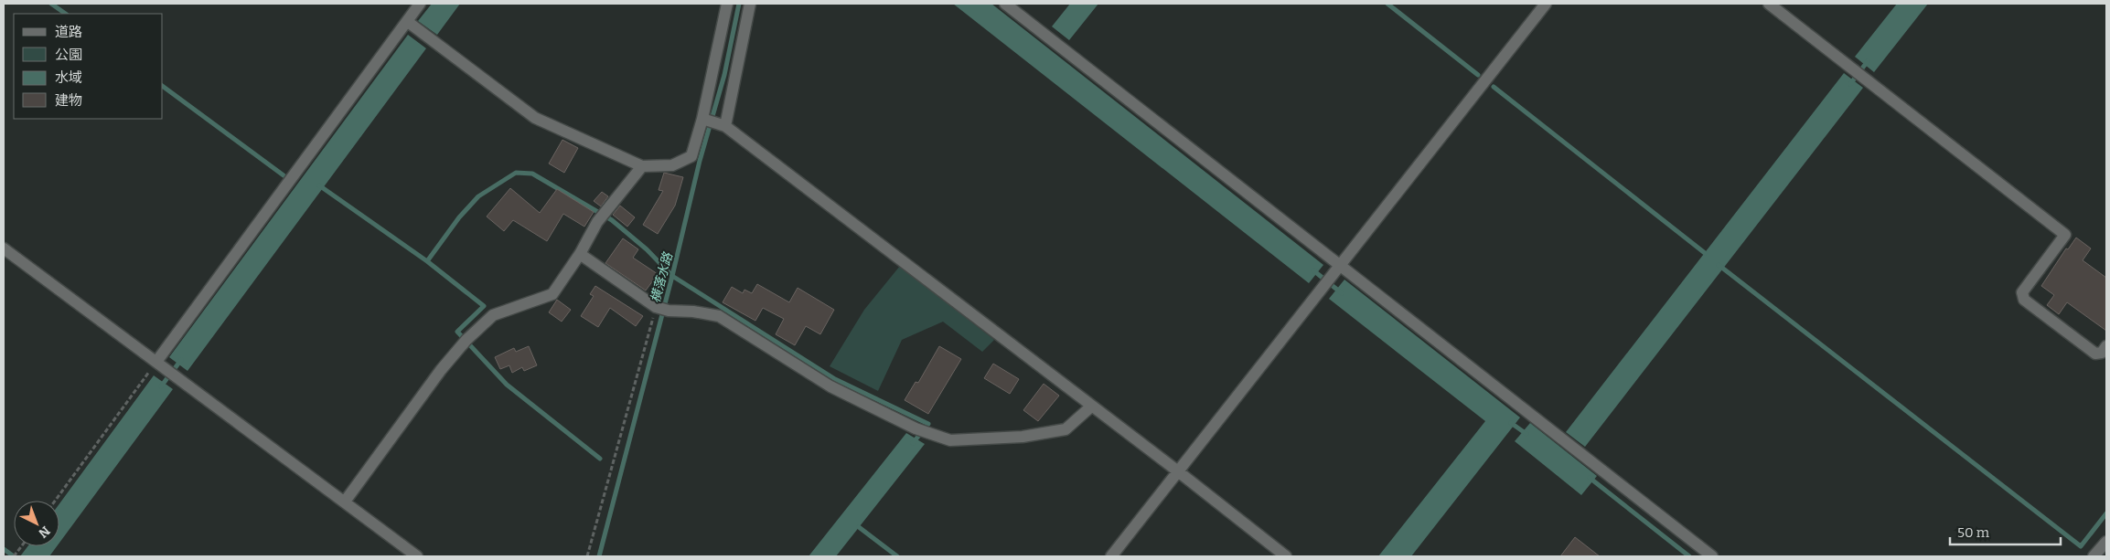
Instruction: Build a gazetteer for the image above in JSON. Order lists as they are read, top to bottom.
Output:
{
  "water": ["横落水路"],
  "legend": [
    "道路",
    "公園",
    "水域",
    "建物"
  ],
  "scale_bar": "50 m",
  "north": "bottom right"
}
